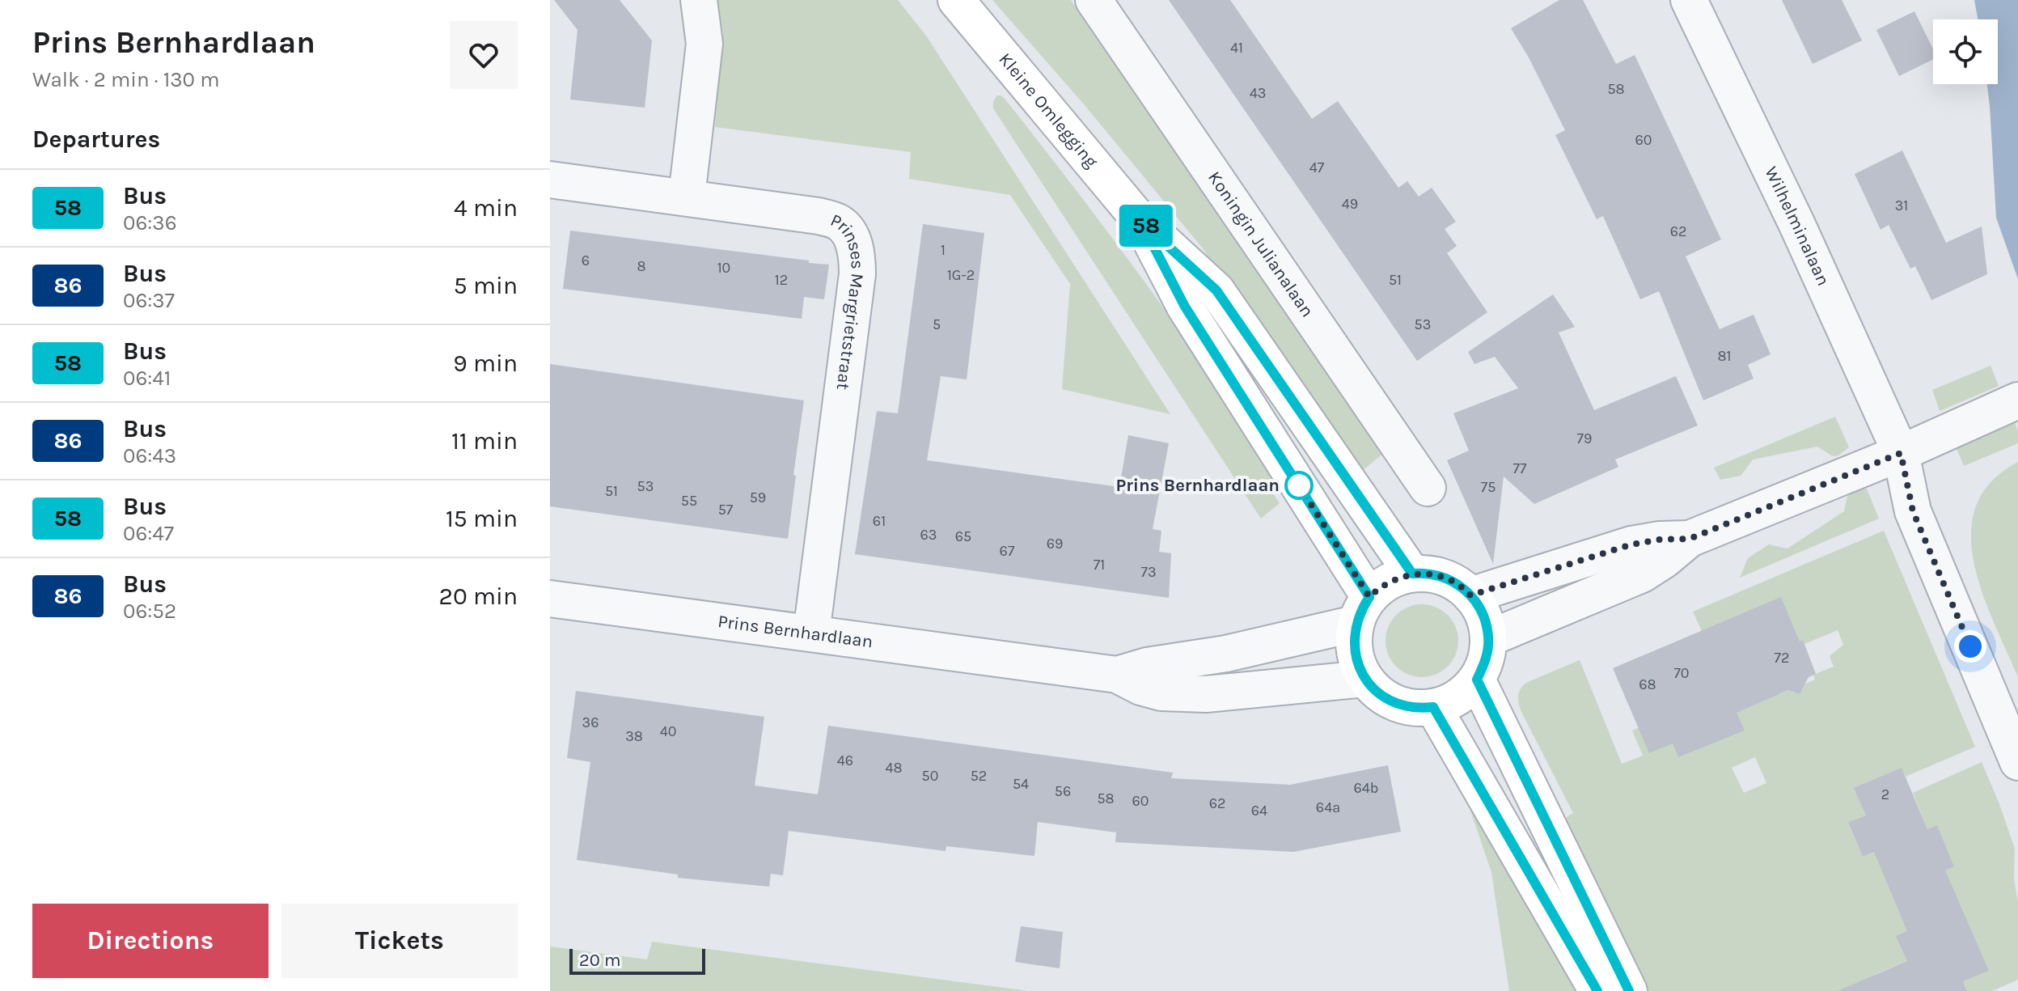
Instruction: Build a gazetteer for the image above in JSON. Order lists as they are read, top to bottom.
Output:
{
  "streets": {
    "street": [
      "Kleine Omlegging",
      "Wilhelminalaan",
      "Koningin Julianalaan",
      "Prinses Margrietstraat",
      "Prins Bernhardlaan"
    ]
  },
  "crossings": [
    ["Kleine Omlegging", "Prins Bernhardlaan"],
    ["Prinses Margrietstraat", "Prins Bernhardlaan"]
  ],
  "places": ["Prins Bernhardlaan"],
  "lines": ["bus line 58"],
  "house_numbers": [
    "41",
    "58",
    "43",
    "60",
    "47",
    "49",
    "31",
    "62",
    "1",
    "6",
    "8",
    "10",
    "1G-2",
    "12",
    "51",
    "5",
    "53",
    "81",
    "79",
    "77",
    "53",
    "75",
    "51",
    "59",
    "55",
    "57",
    "61",
    "63",
    "65",
    "69",
    "67",
    "71",
    "73",
    "72",
    "70",
    "68",
    "36",
    "40",
    "38",
    "46",
    "48",
    "50",
    "52",
    "54",
    "64b",
    "56",
    "2",
    "58",
    "60",
    "62",
    "64a",
    "64"
  ],
  "scale_bar": "20 m",
  "page": {
    "heading": [
      ["Prins Bernhardlaan", "Walk · 2 min · 130 m"],
      "Departures"
    ],
    "on_map": "58",
    "list": [
      {
        "mark": "58",
        "name": "Bus",
        "note": "06:36",
        "value": "4 min"
      },
      {
        "mark": "86",
        "name": "Bus",
        "note": "06:37",
        "value": "5 min"
      },
      {
        "mark": "58",
        "name": "Bus",
        "note": "06:41",
        "value": "9 min"
      },
      {
        "mark": "86",
        "name": "Bus",
        "note": "06:43",
        "value": "11 min"
      },
      {
        "mark": "58",
        "name": "Bus",
        "note": "06:47",
        "value": "15 min"
      },
      {
        "mark": "86",
        "name": "Bus",
        "note": "06:52",
        "value": "20 min"
      }
    ],
    "buttons": ["Directions", "Tickets"],
    "scale": "20 m"
  }
}
